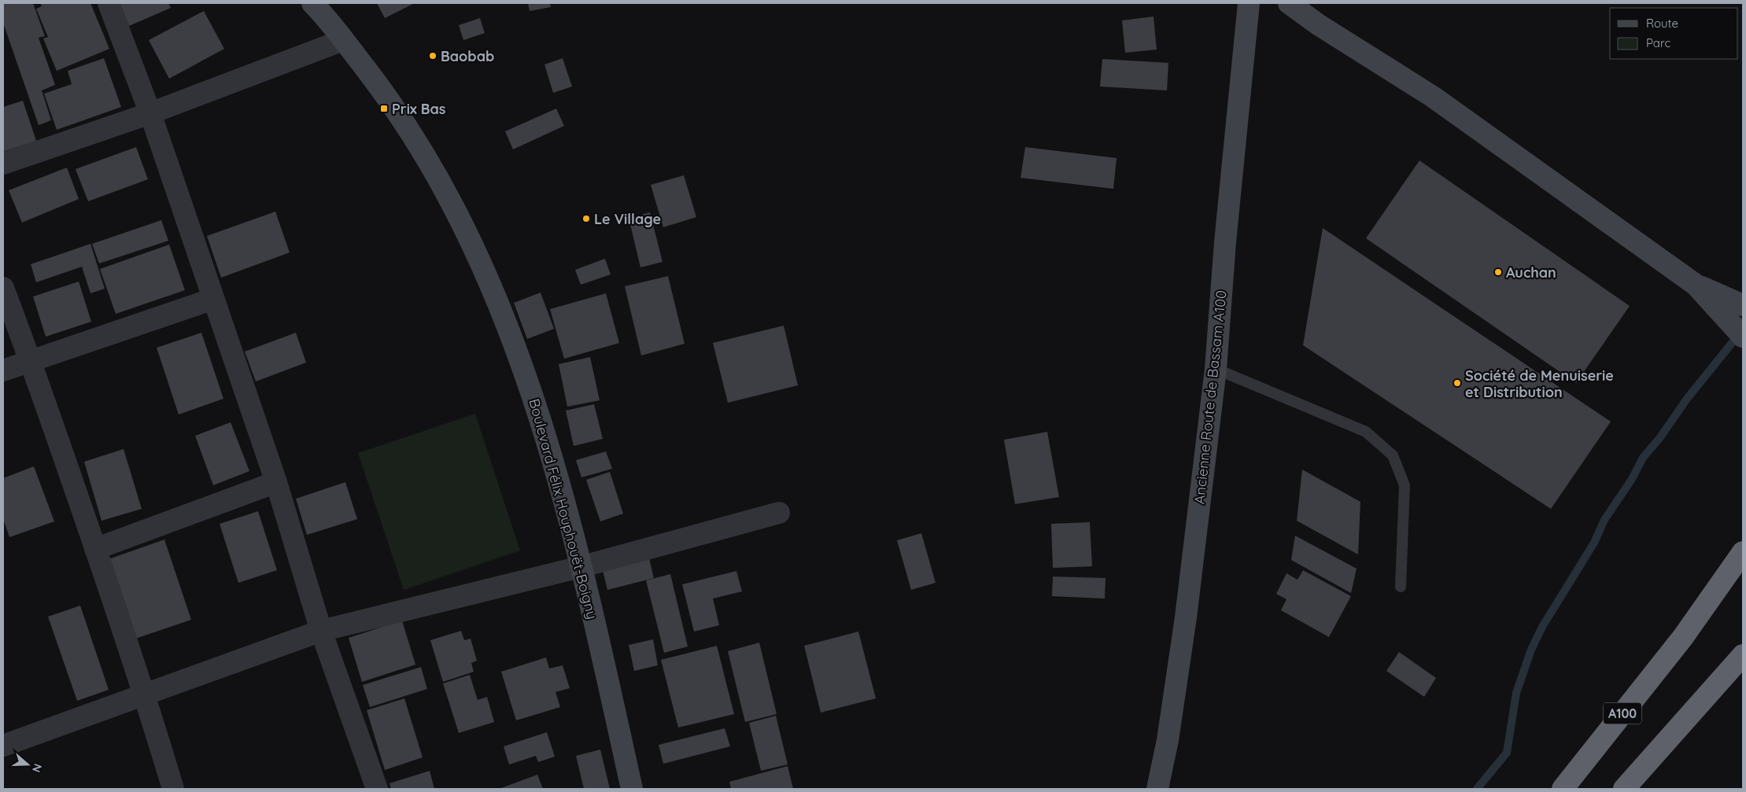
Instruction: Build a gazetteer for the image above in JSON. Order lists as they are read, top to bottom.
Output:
{
  "streets": {
    "highway": ["A100"],
    "street": ["Ancienne Route de Bassam A100", "Boulevard Félix Houphouët-Boigny"]
  },
  "places": {
    "other": [
      "Baobab",
      "Le Village",
      "Auchan",
      "Société de Menuiserie et Distribution"
    ],
    "transit": ["Prix Bas"]
  },
  "legend": ["Route", "Parc"],
  "north": "right"
}
